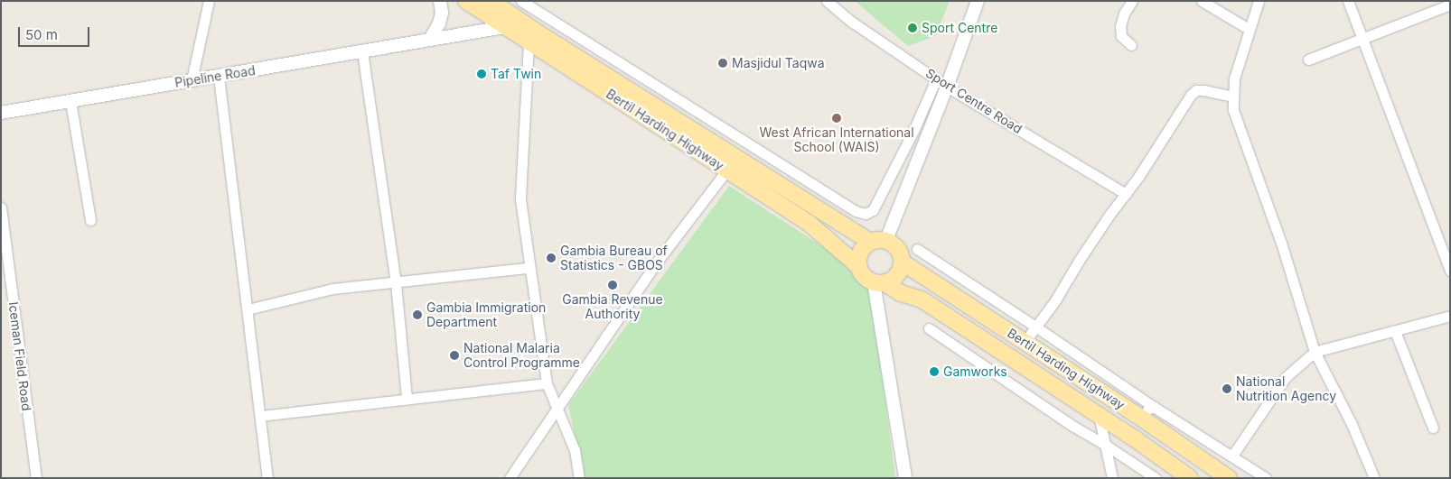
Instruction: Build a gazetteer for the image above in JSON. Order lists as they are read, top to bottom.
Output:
{
  "streets": {
    "main road": ["Bertil Harding Highway"],
    "street": ["Pipeline Road", "Sport Centre Road", "Iceman Field Road"]
  },
  "crossings": [
    ["Pipeline Road", "Bertil Harding Highway"]
  ],
  "places": [
    "Sport Centre",
    "Masjidul Taqwa",
    "Taf Twin",
    "West African International School (WAIS)",
    "Gambia Bureau of Statistics - GBOS",
    "Gambia Revenue Authority",
    "Gambia Immigration Department",
    "National Malaria Control Programme",
    "Gamworks",
    "National Nutrition Agency"
  ],
  "scale_bar": "50 m"
}
